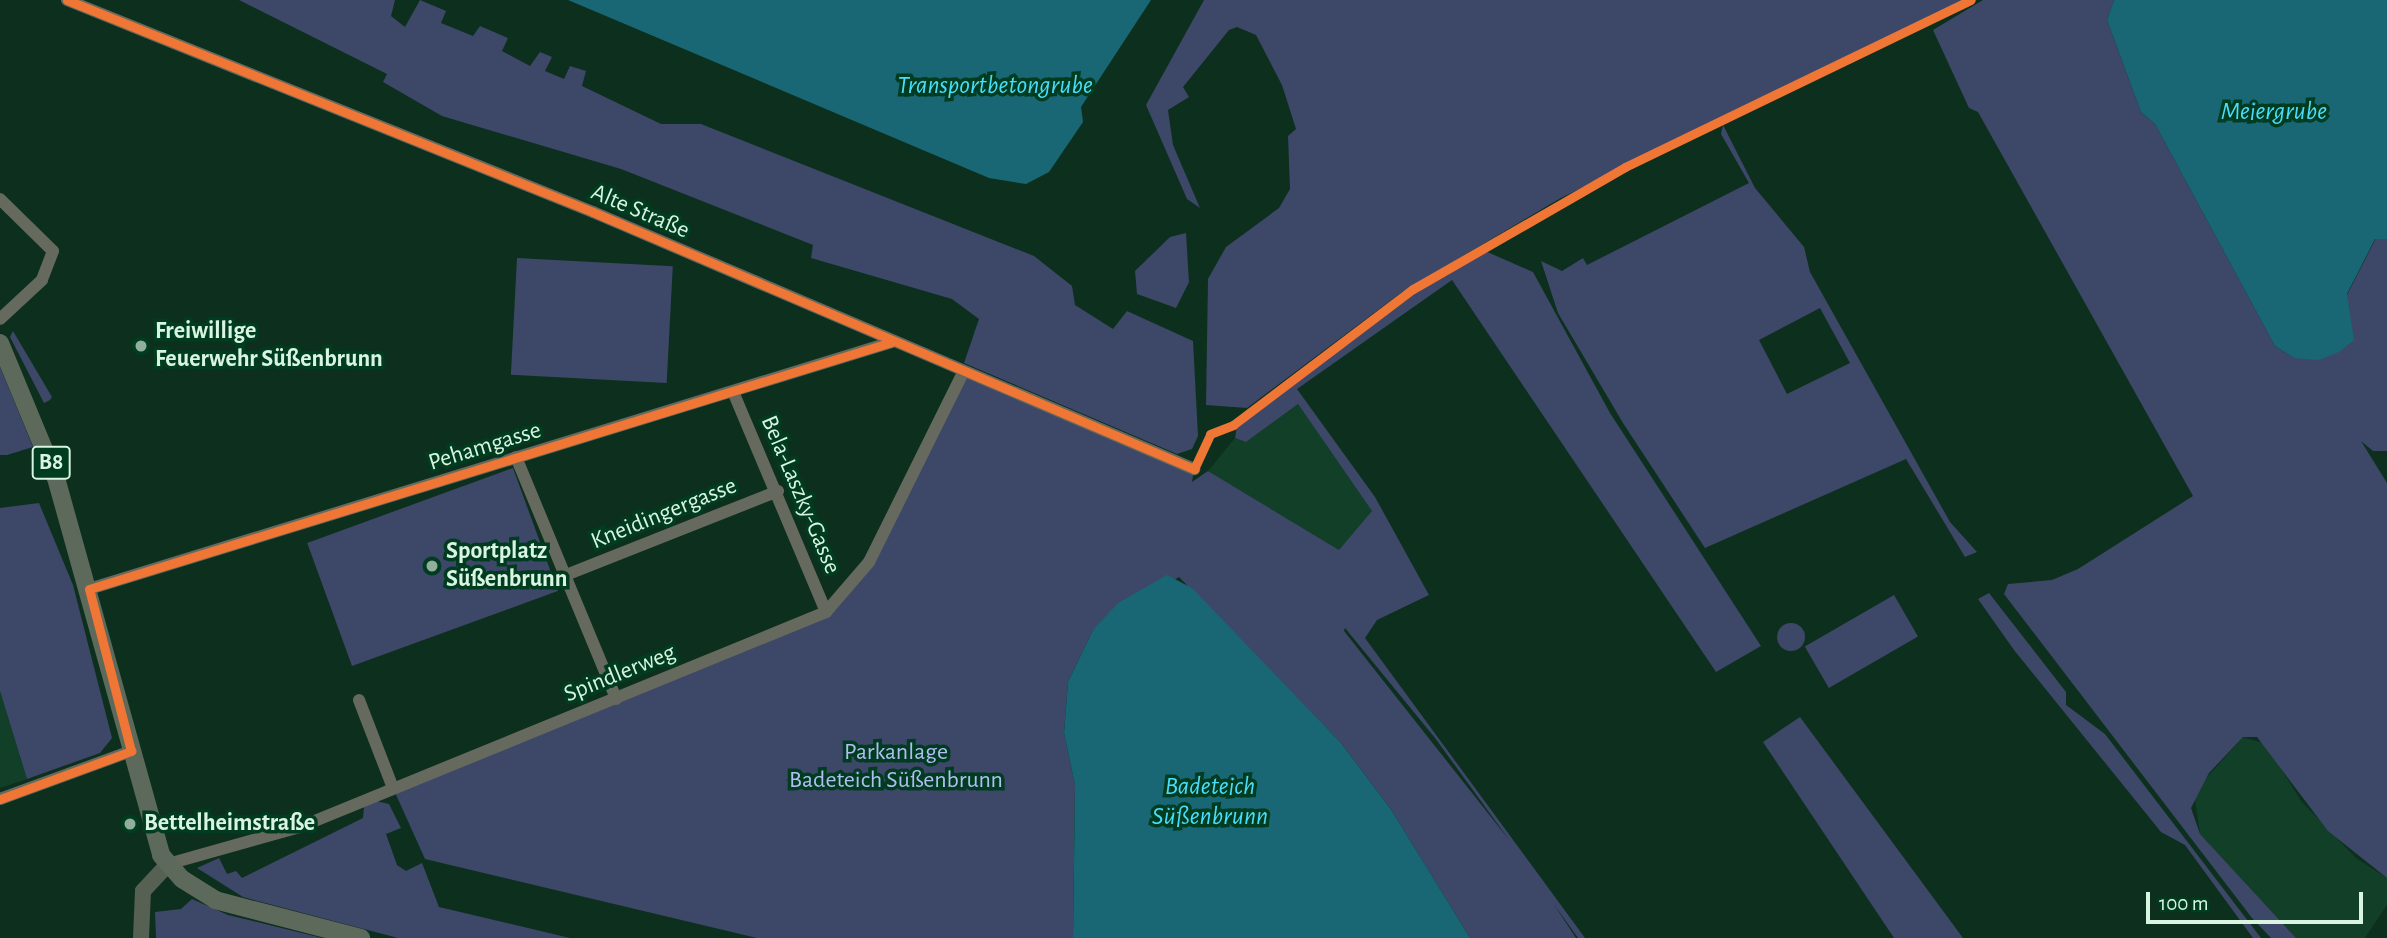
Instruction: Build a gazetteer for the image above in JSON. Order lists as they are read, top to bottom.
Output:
{
  "streets": {
    "main road": ["B8"],
    "street": [
      "Alte Straße",
      "Pehamgasse",
      "Bela-Laszky-Gasse",
      "Kneidingergasse",
      "Spindlerweg"
    ]
  },
  "crossings": [
    ["Alte Straße", "Pehamgasse"],
    ["Alte Straße", "Spindlerweg"],
    ["Pehamgasse", "B8"],
    ["Pehamgasse", "Bela-Laszky-Gasse"],
    ["B8", "Spindlerweg"],
    ["Bela-Laszky-Gasse", "Kneidingergasse"],
    ["Bela-Laszky-Gasse", "Spindlerweg"]
  ],
  "water": ["Transportbetongrube", "Meiergrube", "Badeteich Süßenbrunn"],
  "parks": ["Parkanlage Badeteich Süßenbrunn"],
  "places": ["Freiwillige Feuerwehr Süßenbrunn", "Sportplatz Süßenbrunn", "Bettelheimstraße"],
  "scale_bar": "100 m"
}
